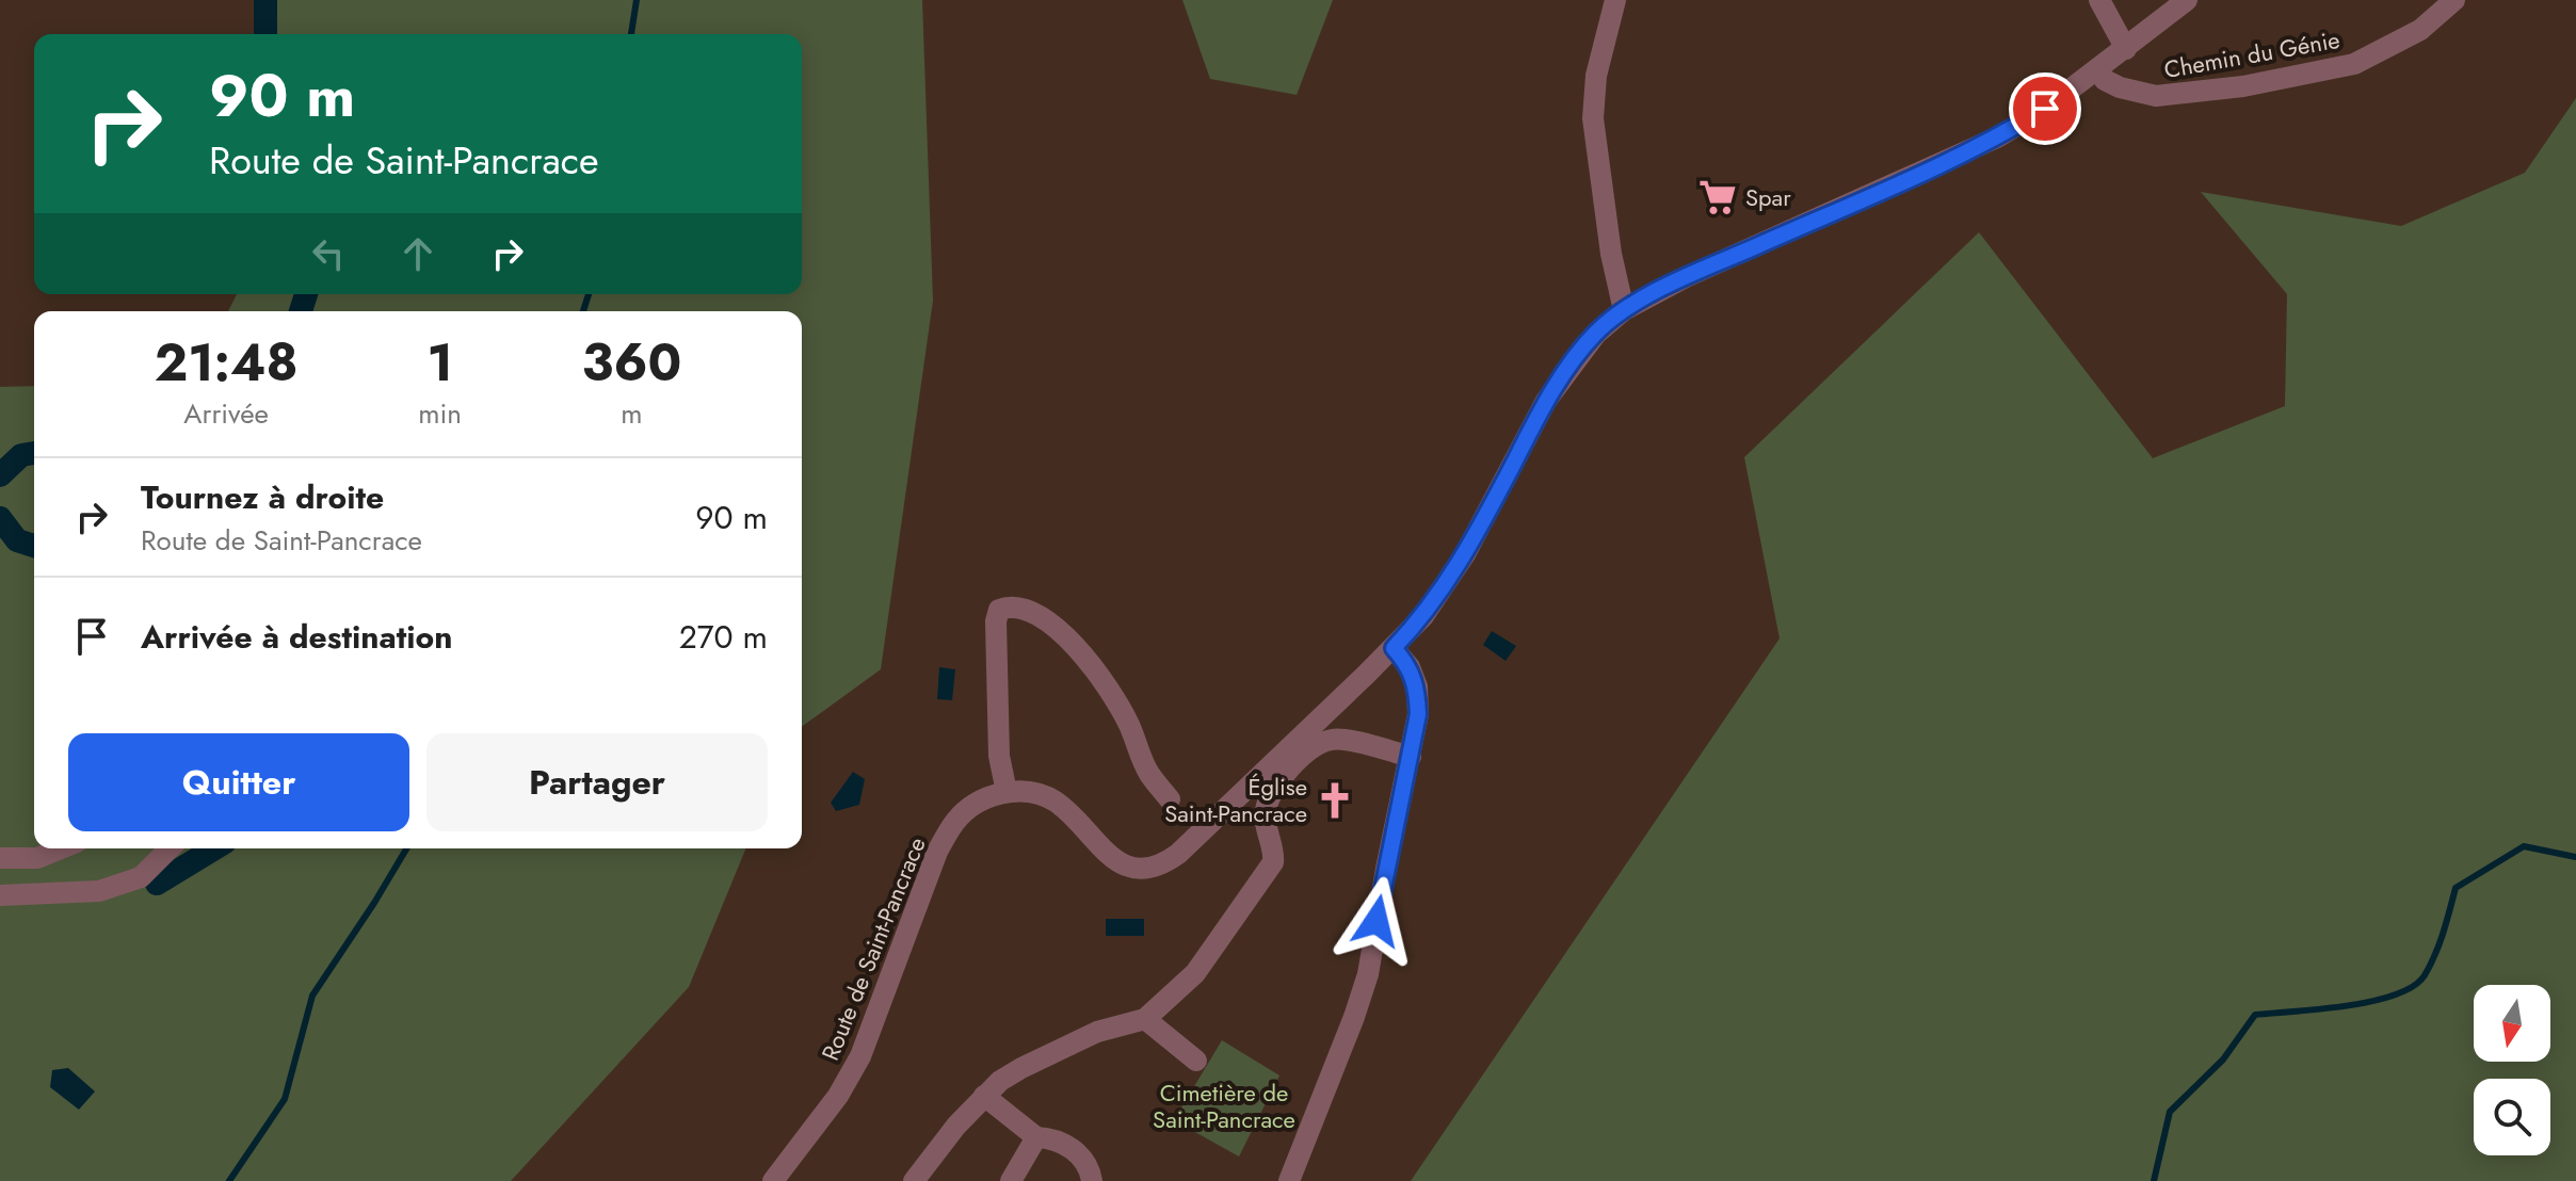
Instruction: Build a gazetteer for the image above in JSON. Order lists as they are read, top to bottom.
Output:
{
  "streets": {
    "street": ["Chemin du Génie", "Route de Saint-Pancrace"]
  },
  "parks": ["Cimetière de Saint-Pancrace"],
  "places": {
    "supermarket": ["Spar"],
    "church": ["Église Saint-Pancrace"]
  },
  "north": "bottom",
  "page": {
    "turn": ["90 m", "Route de Saint-Pancrace"],
    "eta": [
      "21:48",
      "Arrivée",
      "1",
      "min",
      "360",
      "m"
    ],
    "list": [
      {
        "name": "Tournez à droite",
        "note": "Route de Saint-Pancrace",
        "value": "90 m"
      },
      {
        "name": "Arrivée à destination",
        "value": "270 m"
      }
    ],
    "buttons": ["Quitter", "Partager"]
  }
}
